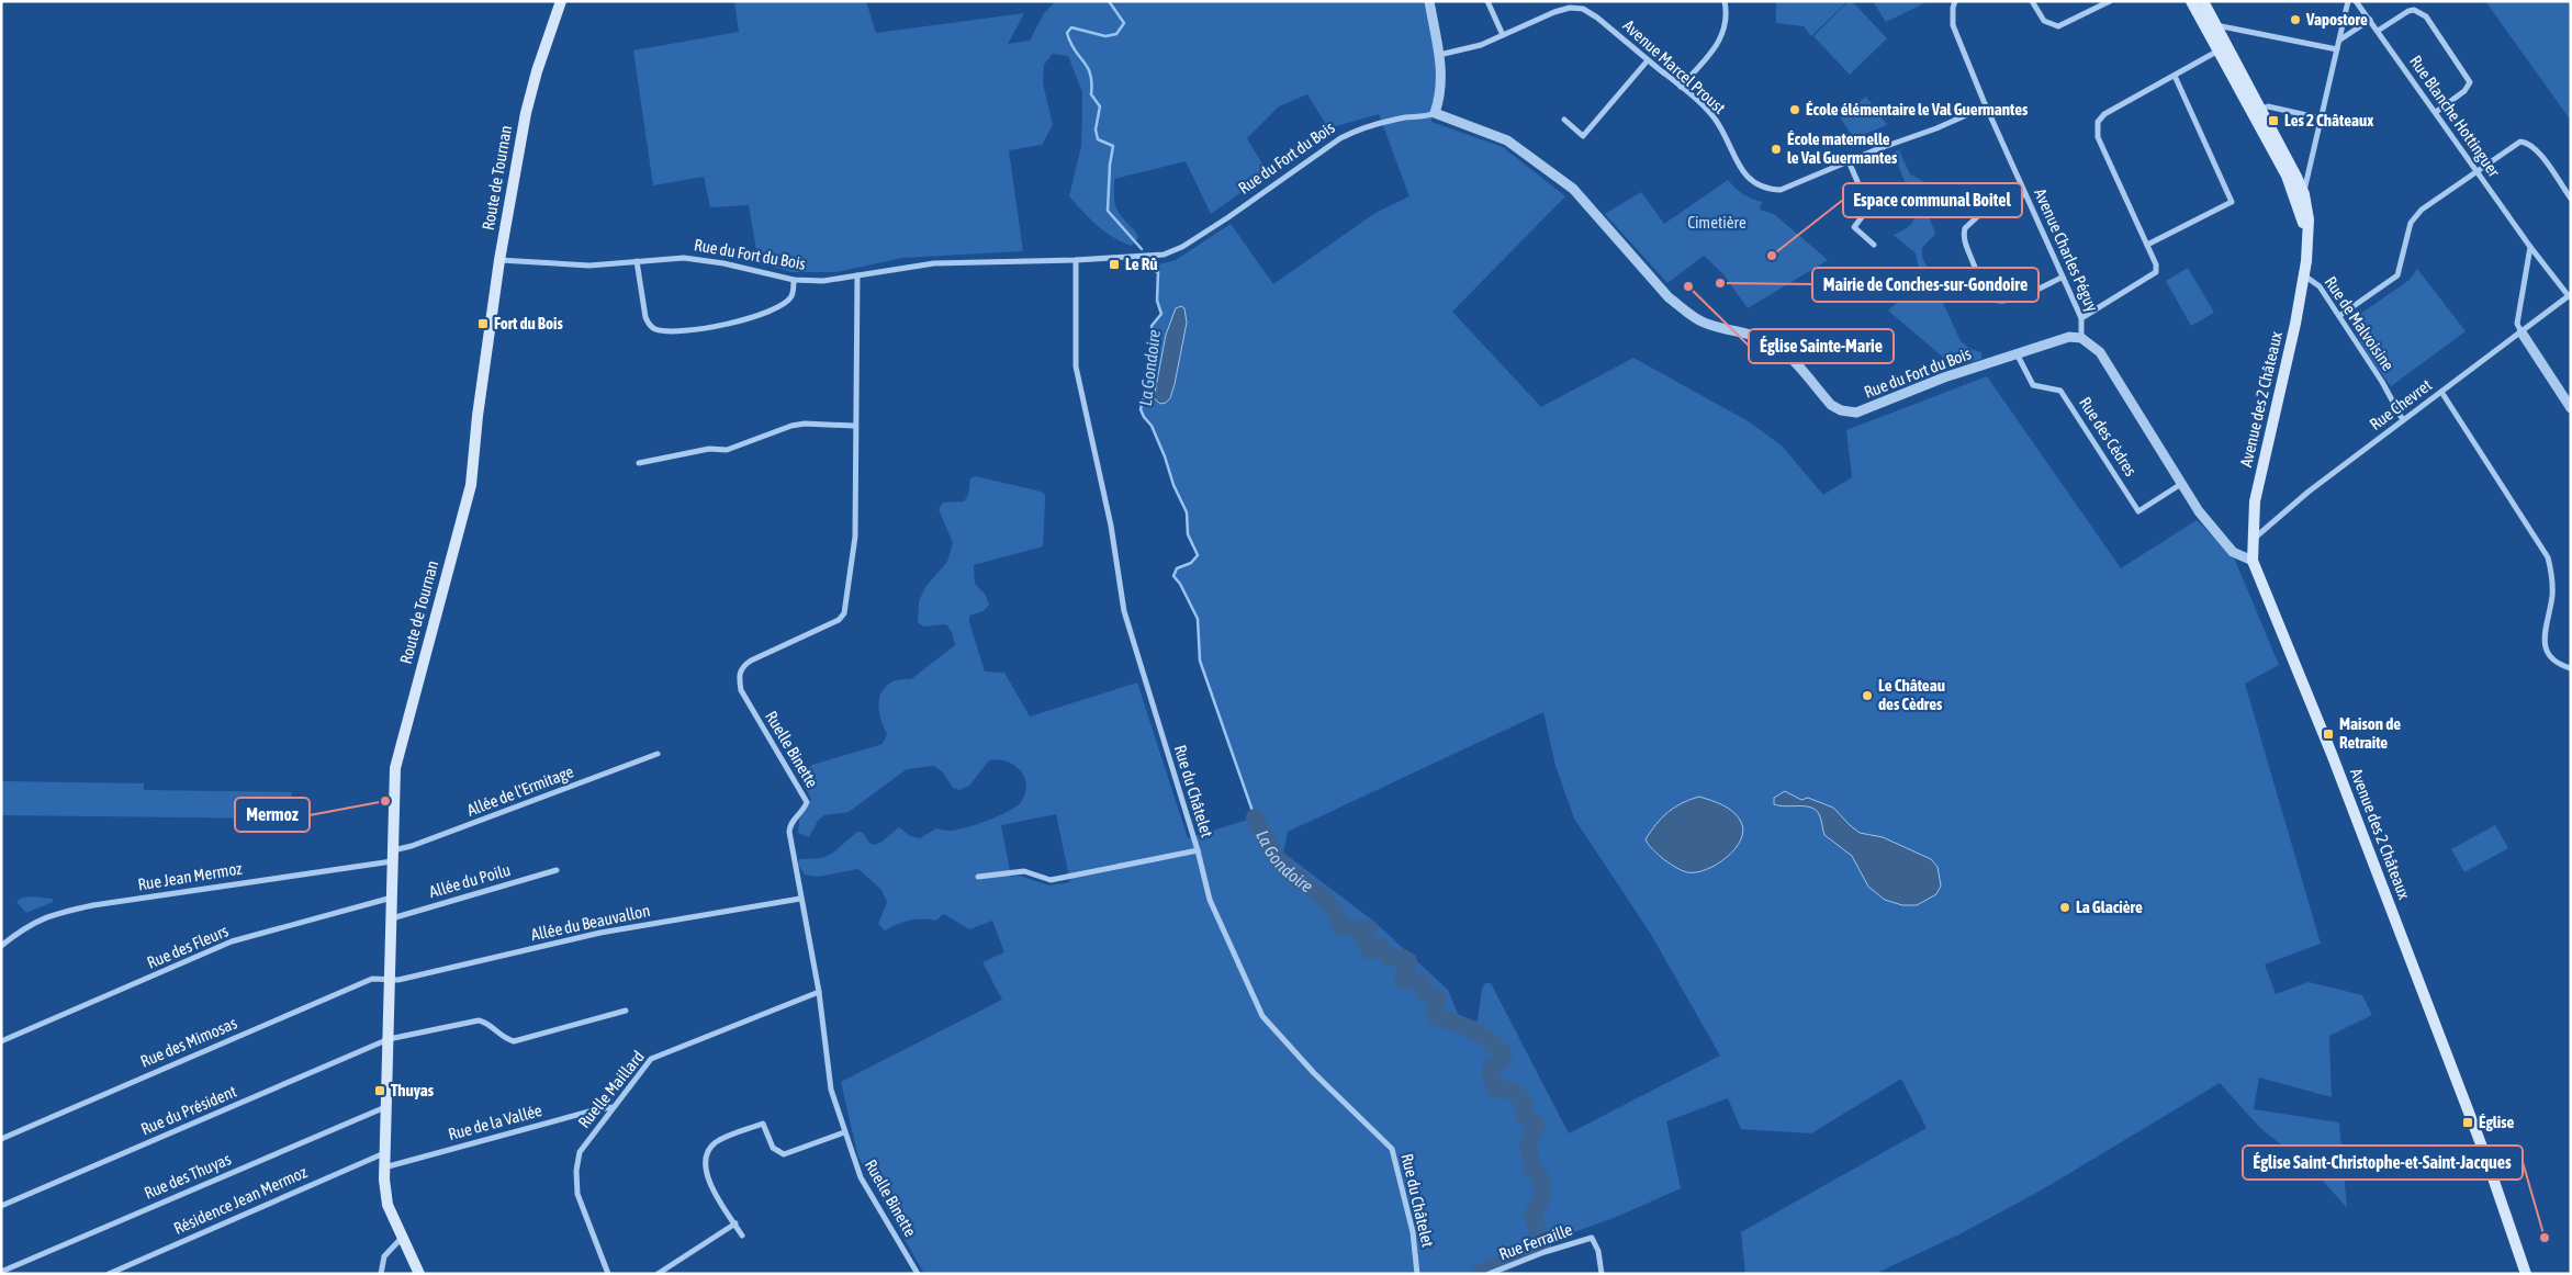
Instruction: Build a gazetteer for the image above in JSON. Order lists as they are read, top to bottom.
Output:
{
  "streets": {
    "main road": ["Route de Tournan", "Avenue des 2 Châteaux"],
    "street": [
      "Avenue Marcel Proust",
      "Rue Blanche Hottinguer",
      "Rue du Fort du Bois",
      "Avenue Charles Péguy",
      "Rue de Malvoisine",
      "Rue Chevret",
      "Rue des Cèdres",
      "Ruelle Binette",
      "Allée de l'Ermitage",
      "Rue du Châtelet",
      "Rue Jean Mermoz",
      "Allée du Poilu",
      "Allée du Beauvallon",
      "Rue des Fleurs",
      "Rue des Mimosas",
      "Ruelle Maillard",
      "Rue du Président",
      "Rue de la Vallée",
      "Rue des Thuyas",
      "Résidence Jean Mermoz",
      "Rue Ferraille"
    ]
  },
  "crossings": [
    ["Avenue Marcel Proust", "Avenue Charles Péguy"],
    ["Rue Blanche Hottinguer", "Rue Chevret"],
    ["Rue du Fort du Bois", "Route de Tournan"],
    ["Rue du Fort du Bois", "Avenue Charles Péguy"],
    ["Rue du Fort du Bois", "Rue des Cèdres"],
    ["Rue du Fort du Bois", "Ruelle Binette"],
    ["Rue du Fort du Bois", "Rue du Châtelet"],
    ["Route de Tournan", "Allée de l'Ermitage"],
    ["Route de Tournan", "Rue Jean Mermoz"],
    ["Route de Tournan", "Allée du Poilu"],
    ["Route de Tournan", "Allée du Beauvallon"],
    ["Route de Tournan", "Rue des Fleurs"],
    ["Route de Tournan", "Rue des Mimosas"],
    ["Route de Tournan", "Rue du Président"],
    ["Route de Tournan", "Rue de la Vallée"],
    ["Route de Tournan", "Rue des Thuyas"],
    ["Route de Tournan", "Résidence Jean Mermoz"],
    ["Avenue Charles Péguy", "Avenue des 2 Châteaux"],
    ["Avenue Charles Péguy", "Rue des Cèdres"],
    ["Rue de Malvoisine", "Avenue des 2 Châteaux"],
    ["Rue de Malvoisine", "Rue Chevret"],
    ["Avenue des 2 Châteaux", "Rue Chevret"],
    ["Ruelle Binette", "Allée du Beauvallon"],
    ["Ruelle Binette", "Ruelle Maillard"],
    ["Allée de l'Ermitage", "Rue Jean Mermoz"],
    ["Allée du Beauvallon", "Rue des Mimosas"],
    ["Ruelle Maillard", "Rue de la Vallée"]
  ],
  "water": ["La Gondoire"],
  "parks": ["Cimetière"],
  "places": {
    "other": [
      "Vapostore",
      "École élémentaire le Val Guermantes",
      "École maternelle le Val Guermantes",
      "Espace communal Boitel",
      "Mairie de Conches-sur-Gondoire",
      "Église Sainte-Marie",
      "Le Château des Cèdres",
      "Mermoz",
      "La Glacière",
      "Église Saint-Christophe-et-Saint-Jacques"
    ],
    "transit": [
      "Les 2 Châteaux",
      "Le Rû",
      "Fort du Bois",
      "Maison de Retraite",
      "Thuyas",
      "Église"
    ]
  }
}
